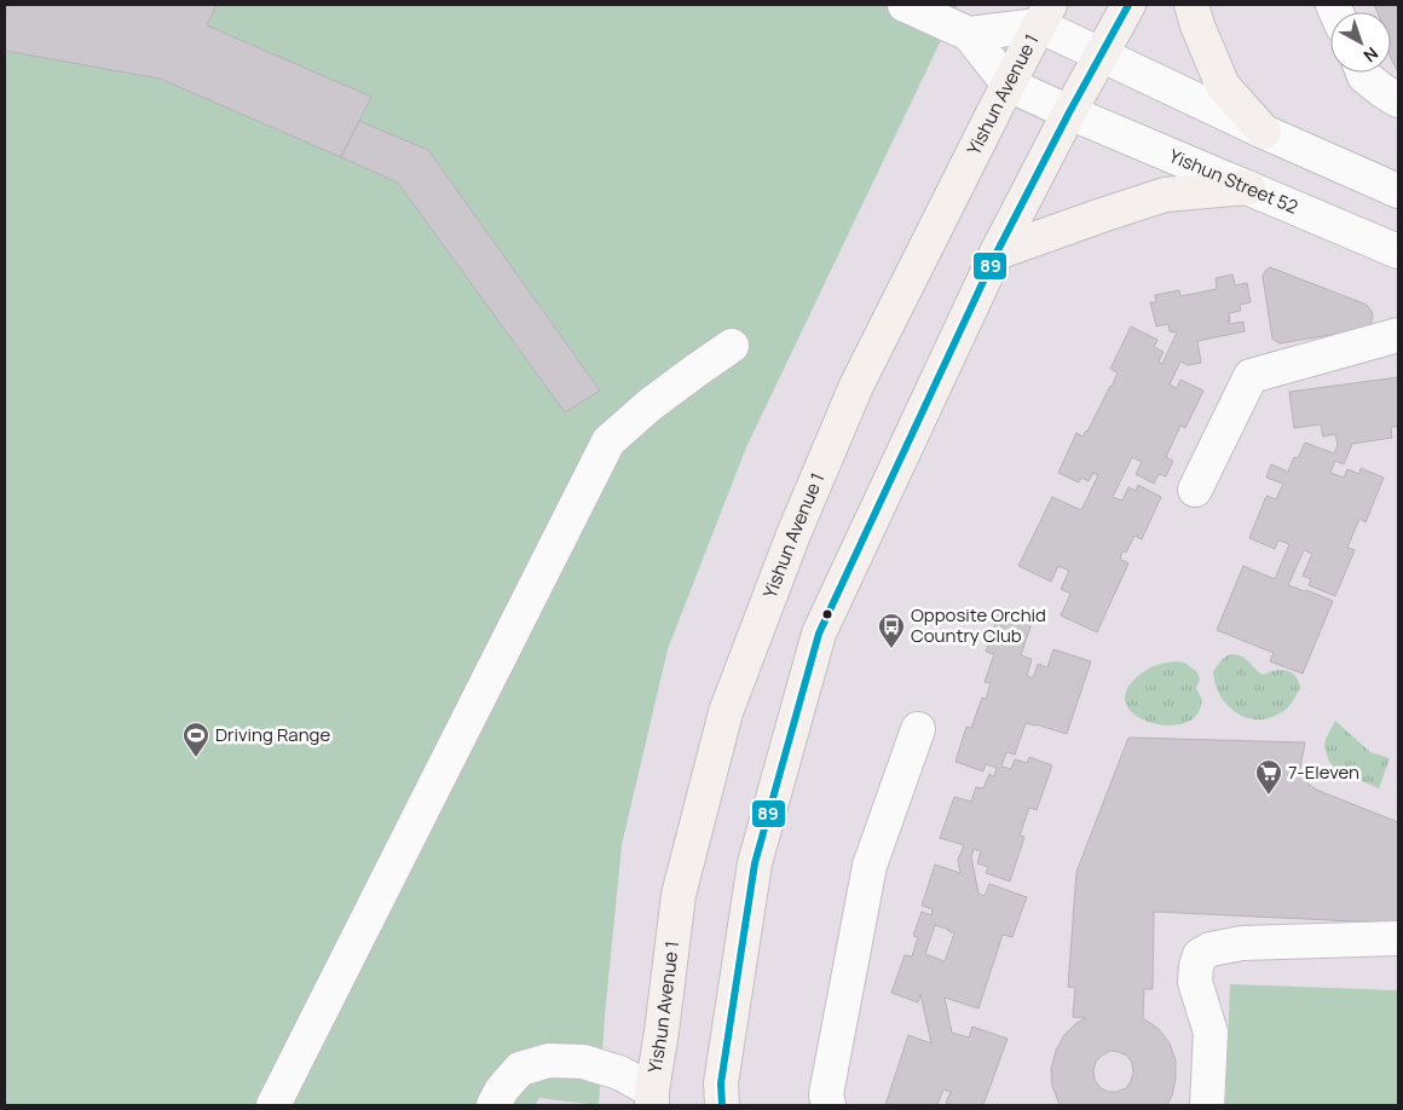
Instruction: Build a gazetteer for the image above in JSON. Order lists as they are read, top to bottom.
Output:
{
  "streets": {
    "main road": ["Yishun Avenue 1"],
    "street": ["Yishun Street 52"]
  },
  "crossings": [
    ["Yishun Avenue 1", "Yishun Street 52"]
  ],
  "places": {
    "bus stop": ["Opposite Orchid Country Club"],
    "sports": ["Driving Range"],
    "supermarket": ["7-Eleven"]
  },
  "lines": ["transit line 89"],
  "north": "bottom right"
}
